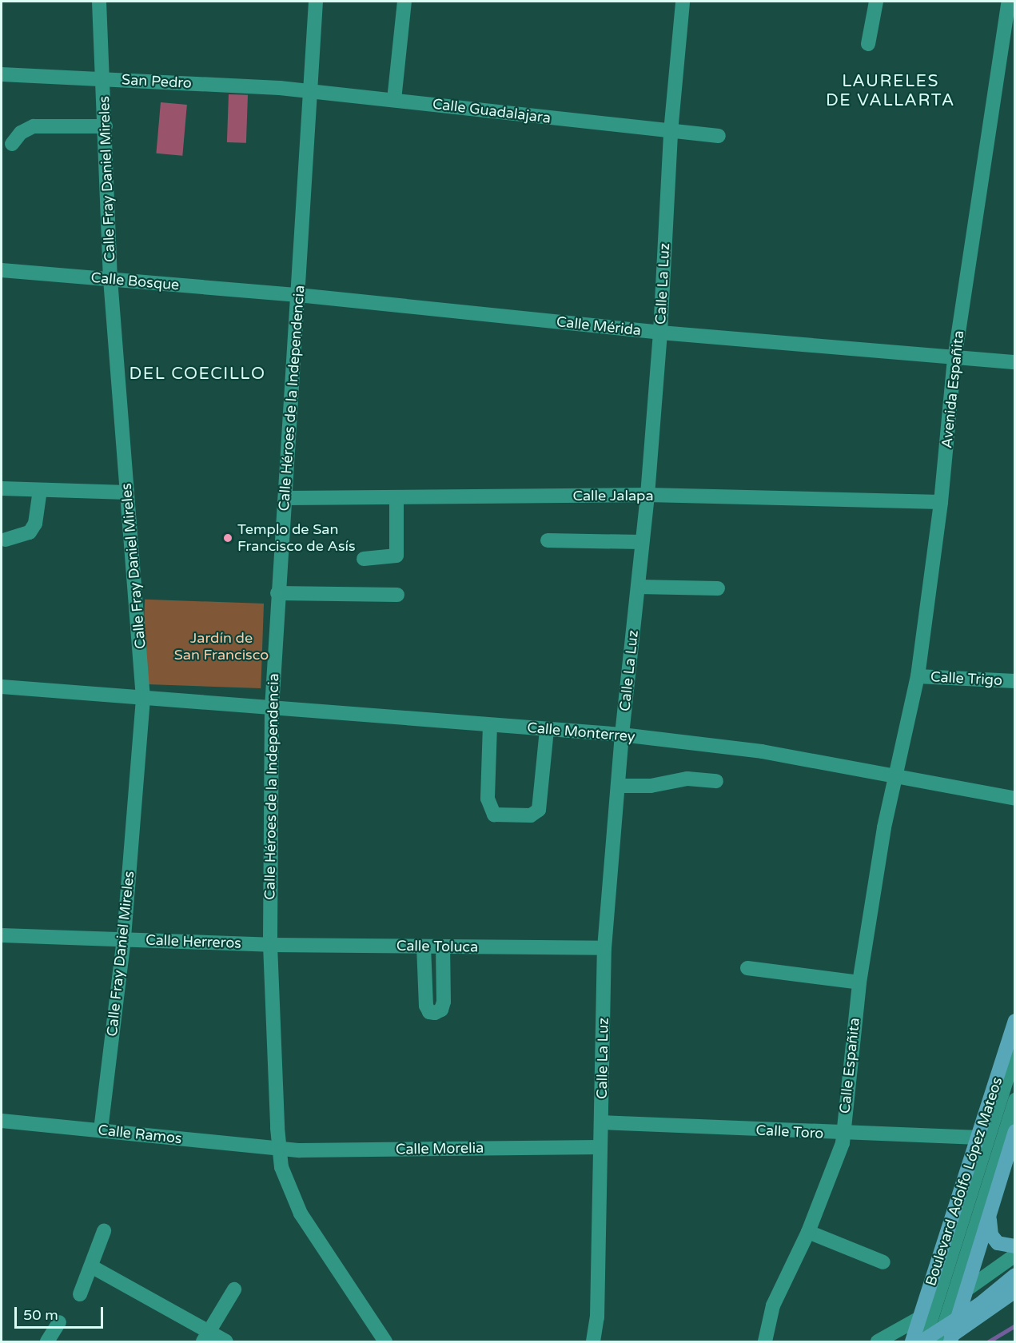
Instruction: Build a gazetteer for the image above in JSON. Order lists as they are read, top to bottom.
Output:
{
  "streets": {
    "main road": ["Boulevard Adolfo López Mateos"],
    "street": [
      "San Pedro",
      "Calle Guadalajara",
      "Calle Fray Daniel Mireles",
      "Calle Bosque",
      "Calle La Luz",
      "Calle Mérida",
      "Avenida Españita",
      "Calle Héroes de la Independencia",
      "Calle Jalapa",
      "Calle Trigo",
      "Calle Monterrey",
      "Calle Herreros",
      "Calle Toluca",
      "Calle Españita",
      "Calle Toro",
      "Calle Ramos",
      "Calle Morelia"
    ]
  },
  "crossings": [
    ["San Pedro", "Calle Guadalajara"],
    ["San Pedro", "Calle Fray Daniel Mireles"],
    ["San Pedro", "Calle Héroes de la Independencia"],
    ["Calle Guadalajara", "Calle La Luz"],
    ["Calle Guadalajara", "Calle Héroes de la Independencia"],
    ["Calle Fray Daniel Mireles", "Calle Bosque"],
    ["Calle Fray Daniel Mireles", "Calle Monterrey"],
    ["Calle Fray Daniel Mireles", "Calle Herreros"],
    ["Calle Fray Daniel Mireles", "Calle Ramos"],
    ["Calle Bosque", "Calle Mérida"],
    ["Calle Bosque", "Calle Héroes de la Independencia"],
    ["Calle La Luz", "Calle Mérida"],
    ["Calle La Luz", "Calle Jalapa"],
    ["Calle La Luz", "Calle Monterrey"],
    ["Calle La Luz", "Calle Toluca"],
    ["Calle La Luz", "Calle Toro"],
    ["Calle La Luz", "Calle Morelia"],
    ["Calle Mérida", "Avenida Españita"],
    ["Calle Mérida", "Calle Héroes de la Independencia"],
    ["Avenida Españita", "Calle Jalapa"],
    ["Avenida Españita", "Calle Trigo"],
    ["Avenida Españita", "Calle Monterrey"],
    ["Avenida Españita", "Calle Españita"],
    ["Calle Héroes de la Independencia", "Calle Jalapa"],
    ["Calle Héroes de la Independencia", "Calle Monterrey"],
    ["Calle Héroes de la Independencia", "Calle Herreros"],
    ["Calle Héroes de la Independencia", "Calle Toluca"],
    ["Calle Héroes de la Independencia", "Calle Ramos"],
    ["Calle Héroes de la Independencia", "Calle Morelia"],
    ["Calle Monterrey", "Calle Españita"],
    ["Calle Herreros", "Calle Toluca"],
    ["Calle Españita", "Calle Toro"],
    ["Calle Toro", "Boulevard Adolfo López Mateos"],
    ["Calle Ramos", "Calle Morelia"]
  ],
  "districts": ["LAURELES DE VALLARTA", "DEL COECILLO"],
  "parks": ["Jardín de San Francisco"],
  "places": ["Templo de San Francisco de Asís"],
  "scale_bar": "50 m"
}
